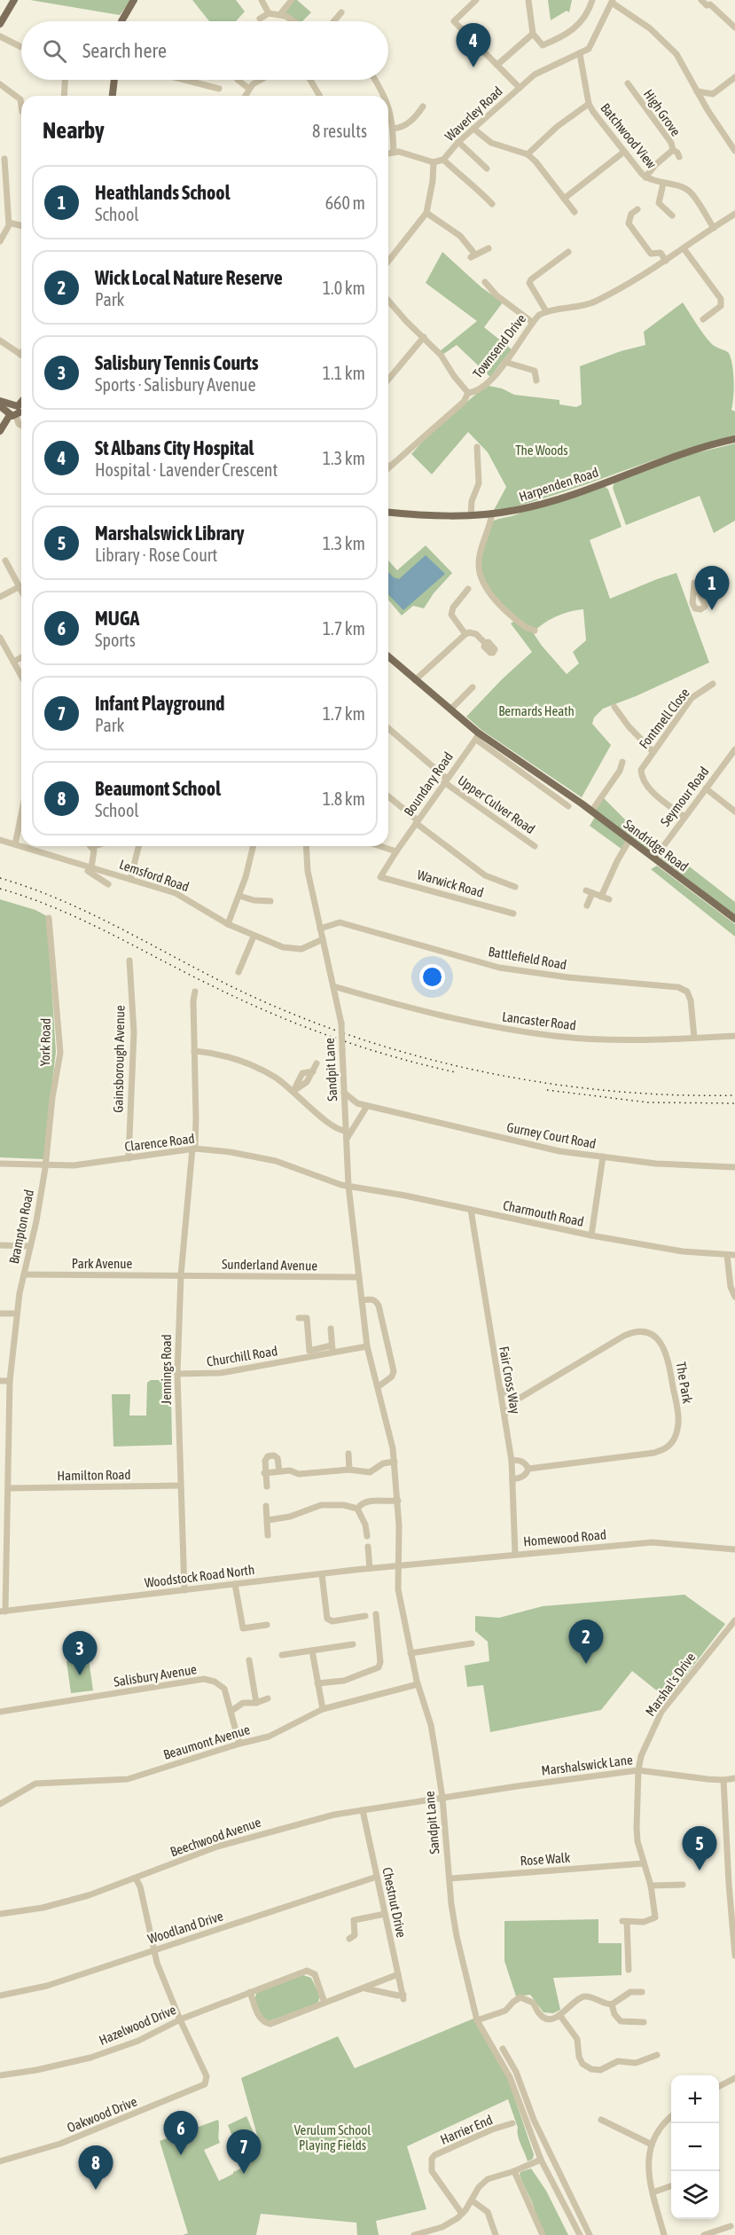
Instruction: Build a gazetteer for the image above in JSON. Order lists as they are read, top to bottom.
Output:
{
  "streets": {
    "main road": ["Harpenden Road", "Sandridge Road"],
    "street": [
      "High Grove",
      "Waverley Road",
      "Batchwood View",
      "Townsend Drive",
      "Fontmell Close",
      "Boundary Road",
      "Seymour Road",
      "Upper Culver Road",
      "Lemsford Road",
      "Warwick Road",
      "Battlefield Road",
      "Lancaster Road",
      "York Road",
      "Gainsborough Avenue",
      "Sandpit Lane",
      "Gurney Court Road",
      "Clarence Road",
      "Charmouth Road",
      "Brampton Road",
      "Park Avenue",
      "Sunderland Avenue",
      "Churchill Road",
      "Jennings Road",
      "Fair Cross Way",
      "The Park",
      "Hamilton Road",
      "Homewood Road",
      "Woodstock Road North",
      "Salisbury Avenue",
      "Marshal's Drive",
      "Beaumont Avenue",
      "Marshalswick Lane",
      "Beechwood Avenue",
      "Rose Walk",
      "Chestnut Drive",
      "Woodland Drive",
      "Hazelwood Drive",
      "Oakwood Drive",
      "Harrier End"
    ]
  },
  "crossings": [
    ["High Grove", "Batchwood View"],
    ["Waverley Road", "Batchwood View"],
    ["Batchwood View", "Townsend Drive"],
    ["Fontmell Close", "Seymour Road"],
    ["Boundary Road", "Upper Culver Road"],
    ["Boundary Road", "Sandridge Road"],
    ["Boundary Road", "Warwick Road"],
    ["Seymour Road", "Sandridge Road"],
    ["Lemsford Road", "Sandpit Lane"],
    ["Battlefield Road", "Lancaster Road"],
    ["Battlefield Road", "Sandpit Lane"],
    ["Lancaster Road", "Sandpit Lane"],
    ["York Road", "Clarence Road"],
    ["York Road", "Brampton Road"],
    ["Gainsborough Avenue", "Clarence Road"],
    ["Sandpit Lane", "Gurney Court Road"],
    ["Sandpit Lane", "Clarence Road"],
    ["Sandpit Lane", "Charmouth Road"],
    ["Sandpit Lane", "Sunderland Avenue"],
    ["Sandpit Lane", "Churchill Road"],
    ["Sandpit Lane", "Homewood Road"],
    ["Sandpit Lane", "Woodstock Road North"],
    ["Sandpit Lane", "Beaumont Avenue"],
    ["Sandpit Lane", "Marshalswick Lane"],
    ["Sandpit Lane", "Beechwood Avenue"],
    ["Sandpit Lane", "Rose Walk"],
    ["Clarence Road", "Charmouth Road"],
    ["Clarence Road", "Brampton Road"],
    ["Clarence Road", "Jennings Road"],
    ["Charmouth Road", "Fair Cross Way"],
    ["Brampton Road", "Park Avenue"],
    ["Brampton Road", "Hamilton Road"],
    ["Brampton Road", "Woodstock Road North"],
    ["Park Avenue", "Sunderland Avenue"],
    ["Park Avenue", "Jennings Road"],
    ["Sunderland Avenue", "Jennings Road"],
    ["Churchill Road", "Jennings Road"],
    ["Jennings Road", "Hamilton Road"],
    ["Jennings Road", "Woodstock Road North"],
    ["Fair Cross Way", "The Park"],
    ["Fair Cross Way", "Homewood Road"],
    ["Homewood Road", "Woodstock Road North"],
    ["Salisbury Avenue", "Beaumont Avenue"],
    ["Marshal's Drive", "Marshalswick Lane"],
    ["Marshal's Drive", "Rose Walk"],
    ["Marshalswick Lane", "Beechwood Avenue"],
    ["Beechwood Avenue", "Chestnut Drive"],
    ["Chestnut Drive", "Woodland Drive"],
    ["Hazelwood Drive", "Oakwood Drive"]
  ],
  "parks": ["The Woods", "Bernards Heath", "Verulum School Playing Fields"],
  "page": {
    "search": "Search here",
    "pins": [
      "4",
      "1",
      "2",
      "3",
      "5",
      "6",
      "7",
      "8"
    ],
    "heading": ["Nearby", "8 results"],
    "list": [
      {
        "mark": "1",
        "name": "Heathlands School",
        "note": "School",
        "value": "660 m"
      },
      {
        "mark": "2",
        "name": "Wick Local Nature Reserve",
        "note": "Park",
        "value": "1.0 km"
      },
      {
        "mark": "3",
        "name": "Salisbury Tennis Courts",
        "note": "Sports · Salisbury Avenue",
        "value": "1.1 km"
      },
      {
        "mark": "4",
        "name": "St Albans City Hospital",
        "note": "Hospital · Lavender Crescent",
        "value": "1.3 km"
      },
      {
        "mark": "5",
        "name": "Marshalswick Library",
        "note": "Library · Rose Court",
        "value": "1.3 km"
      },
      {
        "mark": "6",
        "name": "MUGA",
        "note": "Sports",
        "value": "1.7 km"
      },
      {
        "mark": "7",
        "name": "Infant Playground",
        "note": "Park",
        "value": "1.7 km"
      },
      {
        "mark": "8",
        "name": "Beaumont School",
        "note": "School",
        "value": "1.8 km"
      }
    ],
    "map_buttons": ["+", "−"]
  }
}
